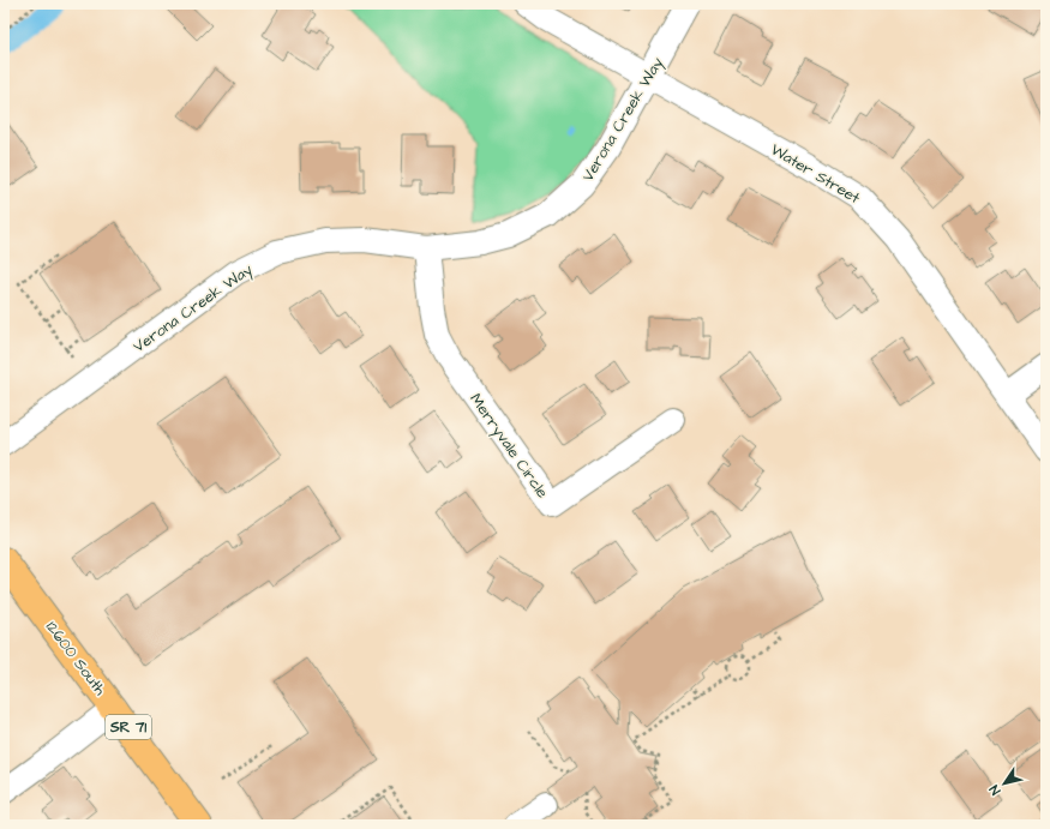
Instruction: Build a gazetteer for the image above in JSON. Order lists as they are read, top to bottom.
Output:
{
  "streets": {
    "main road": ["12600 South", "SR 71"],
    "street": ["Verona Creek Way", "Water Street", "Merryvale Circle"]
  },
  "crossings": [
    ["Verona Creek Way", "Water Street"],
    ["Verona Creek Way", "Merryvale Circle"]
  ],
  "north": "bottom left"
}
